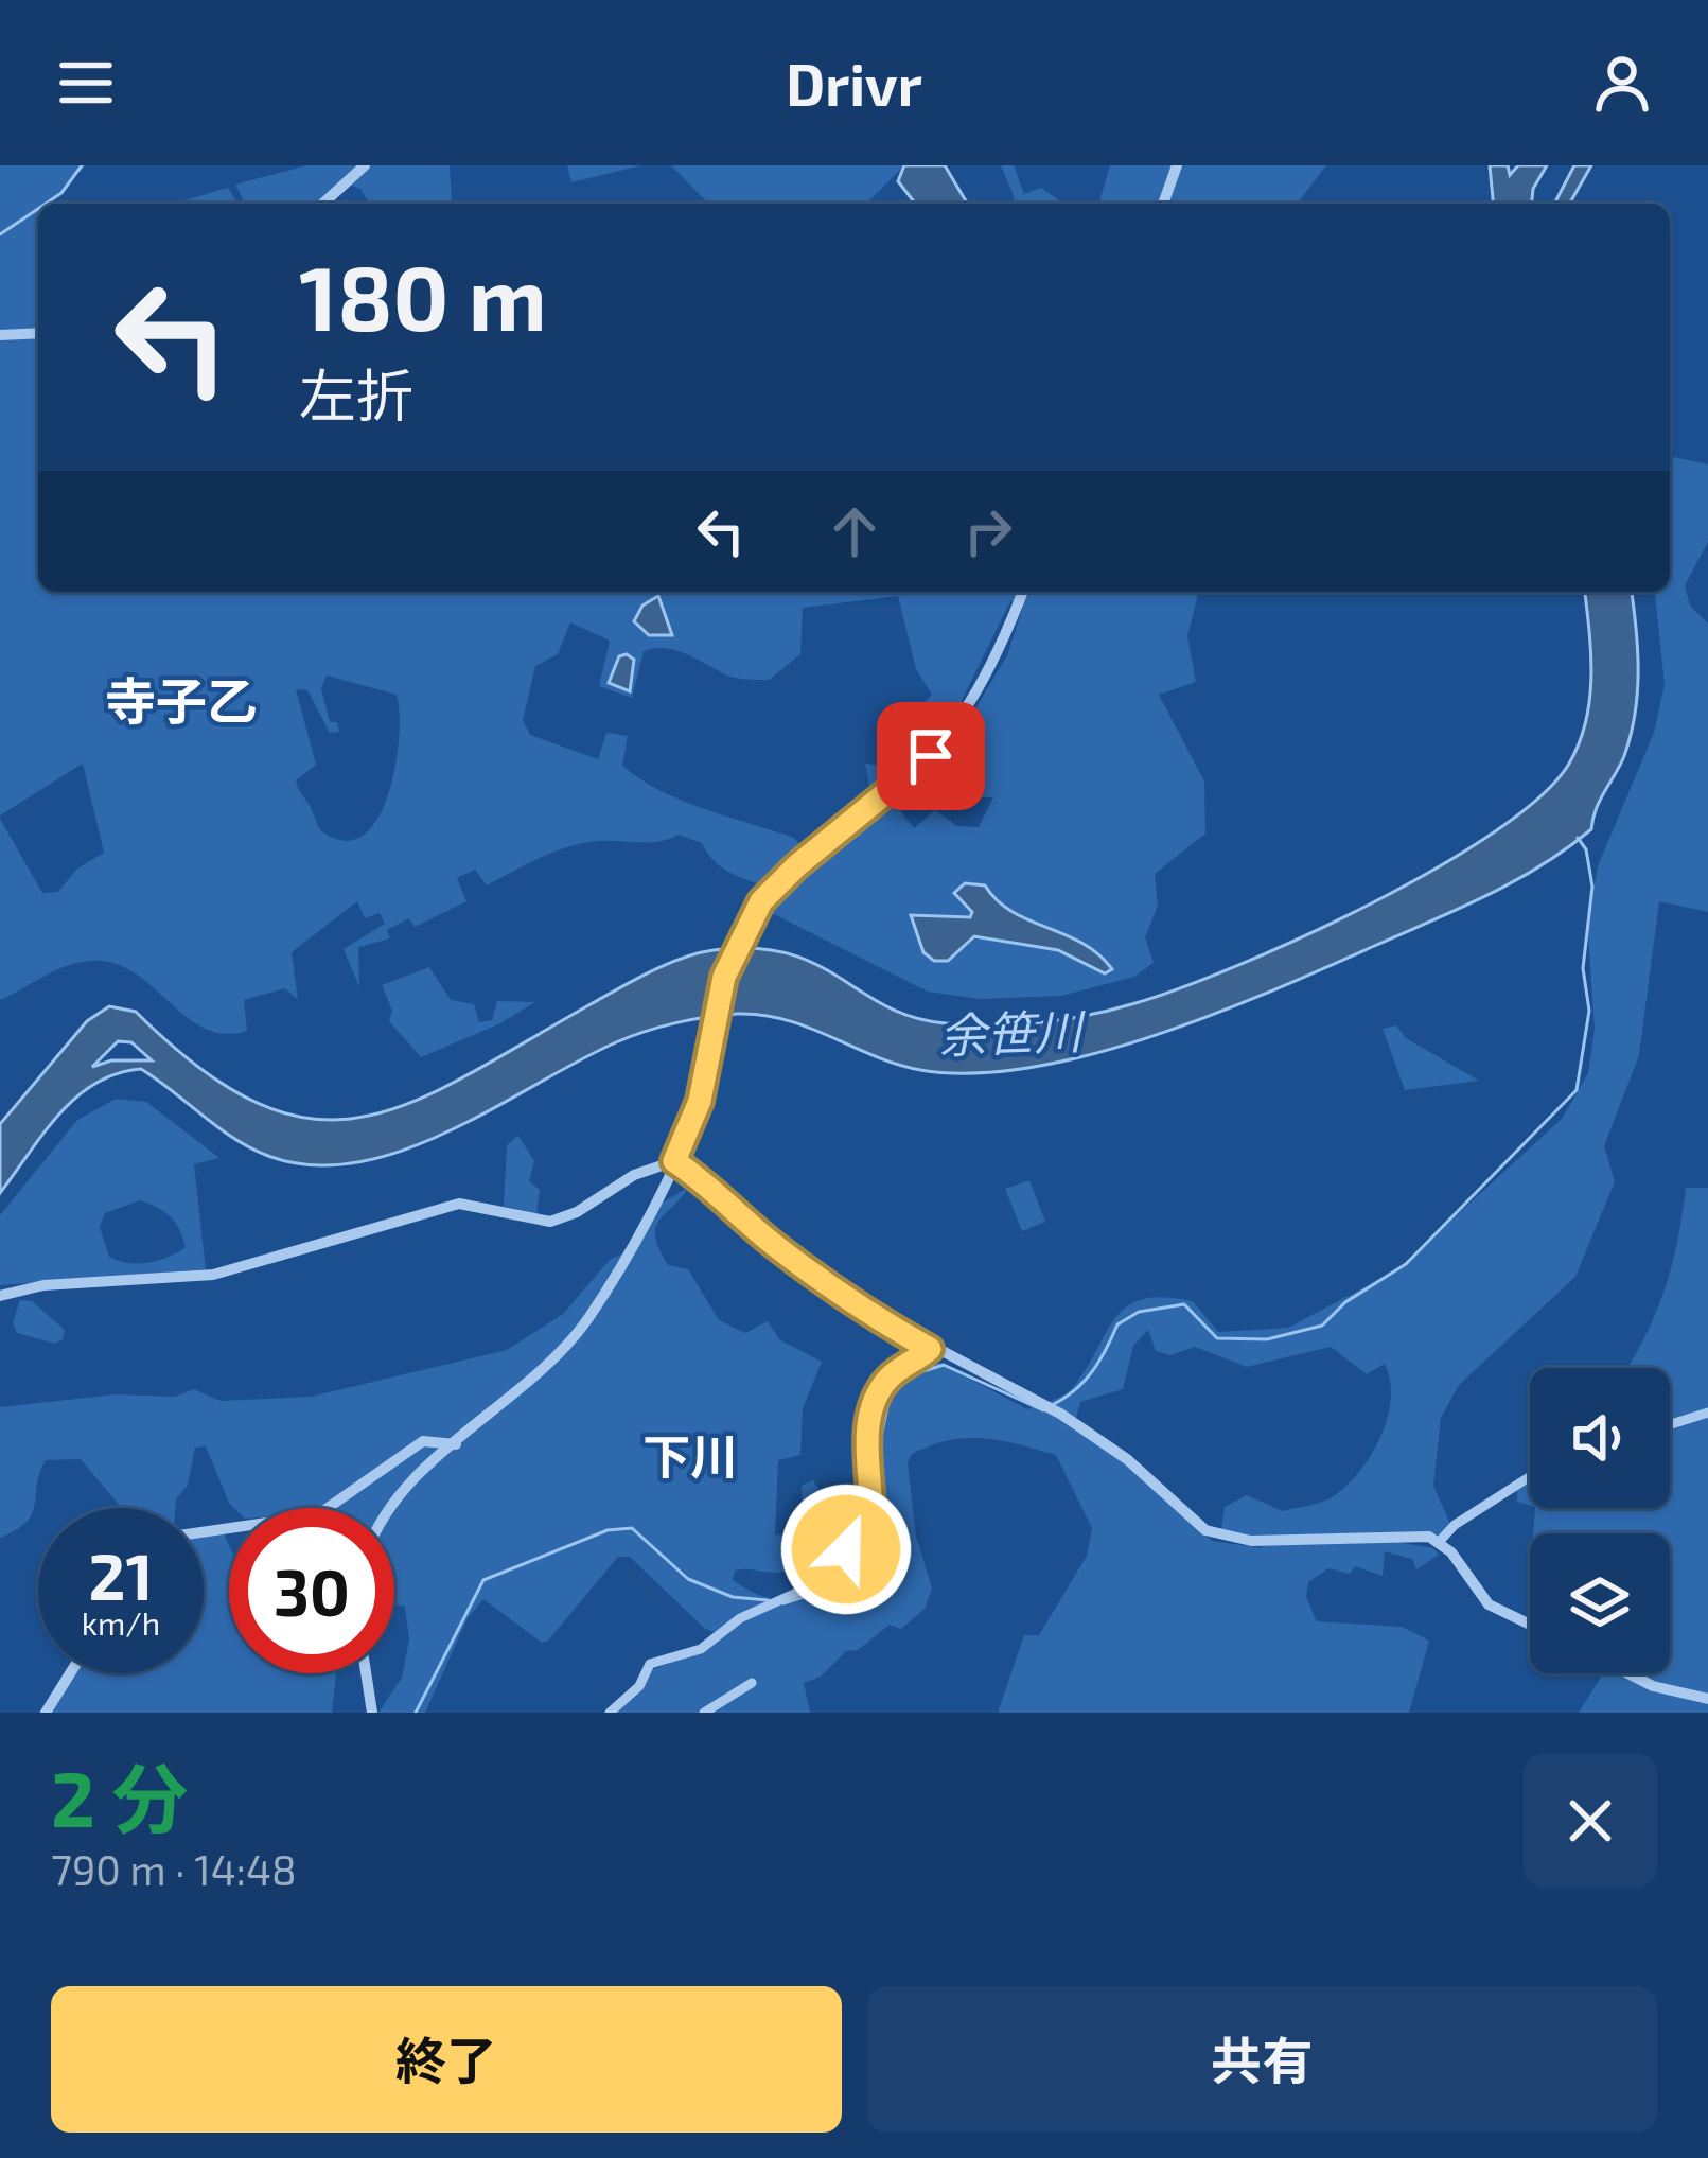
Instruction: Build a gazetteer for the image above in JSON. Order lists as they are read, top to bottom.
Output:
{
  "districts": ["寺子乙", "下川"],
  "water": ["余笹川"],
  "page": {
    "header": "Drivr",
    "turn": ["180 m", "左折"],
    "speed": "21 km/h",
    "limit": "30",
    "heading": ["2 分", "790 m · 14:48"],
    "buttons": ["終了", "共有"]
  }
}
